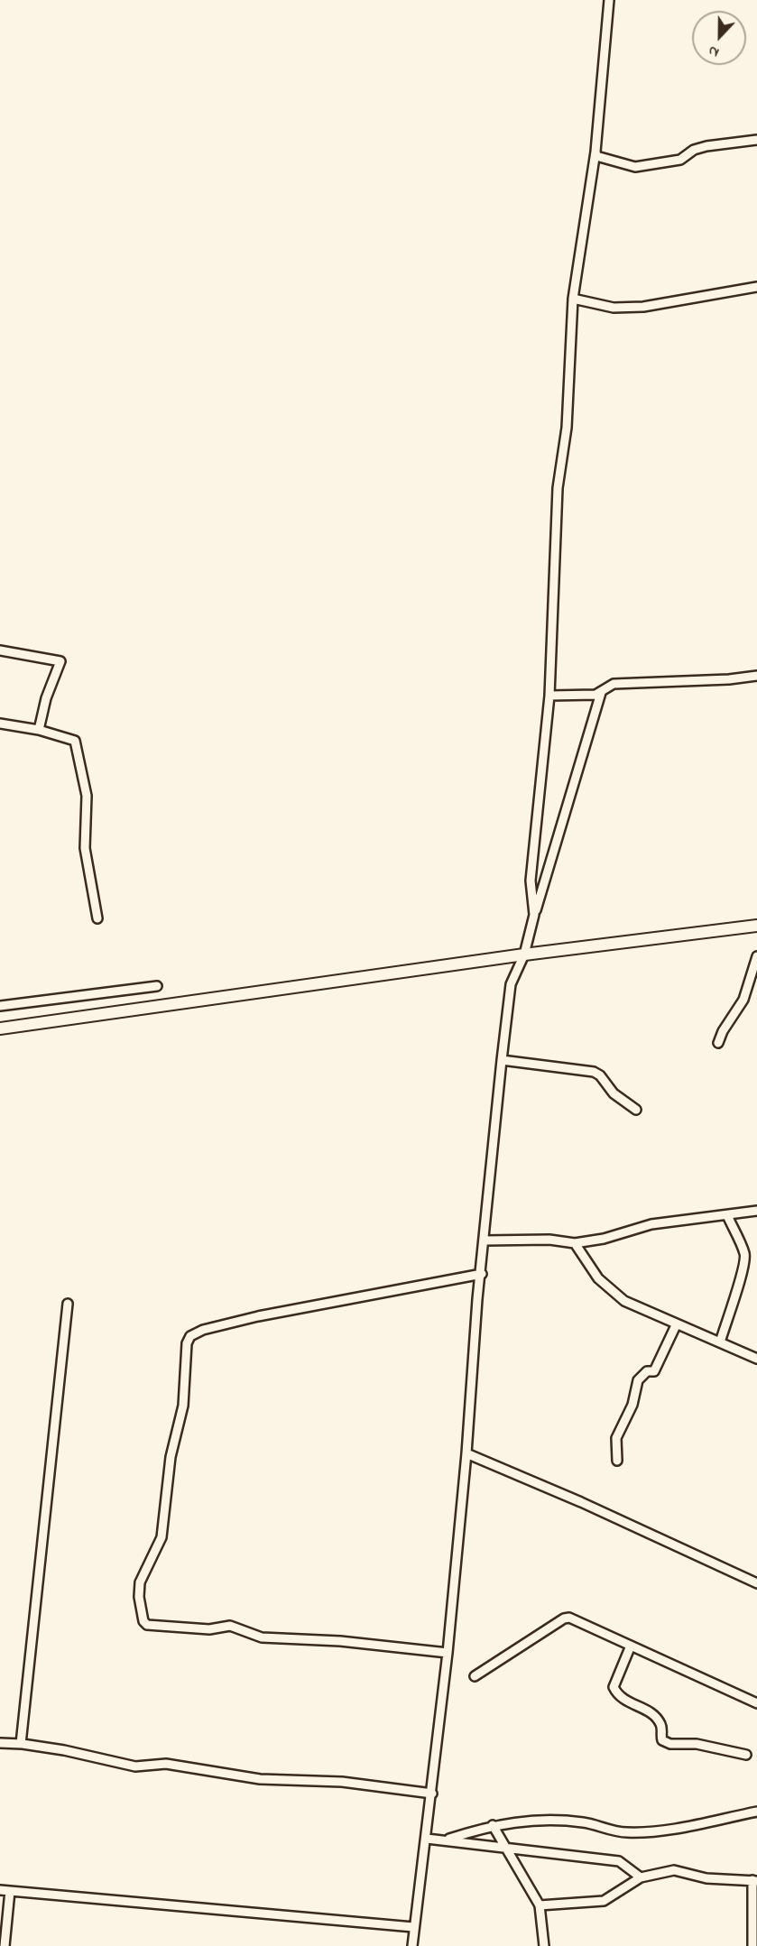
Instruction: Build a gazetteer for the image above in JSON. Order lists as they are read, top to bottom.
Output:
{
  "north": "bottom"
}
